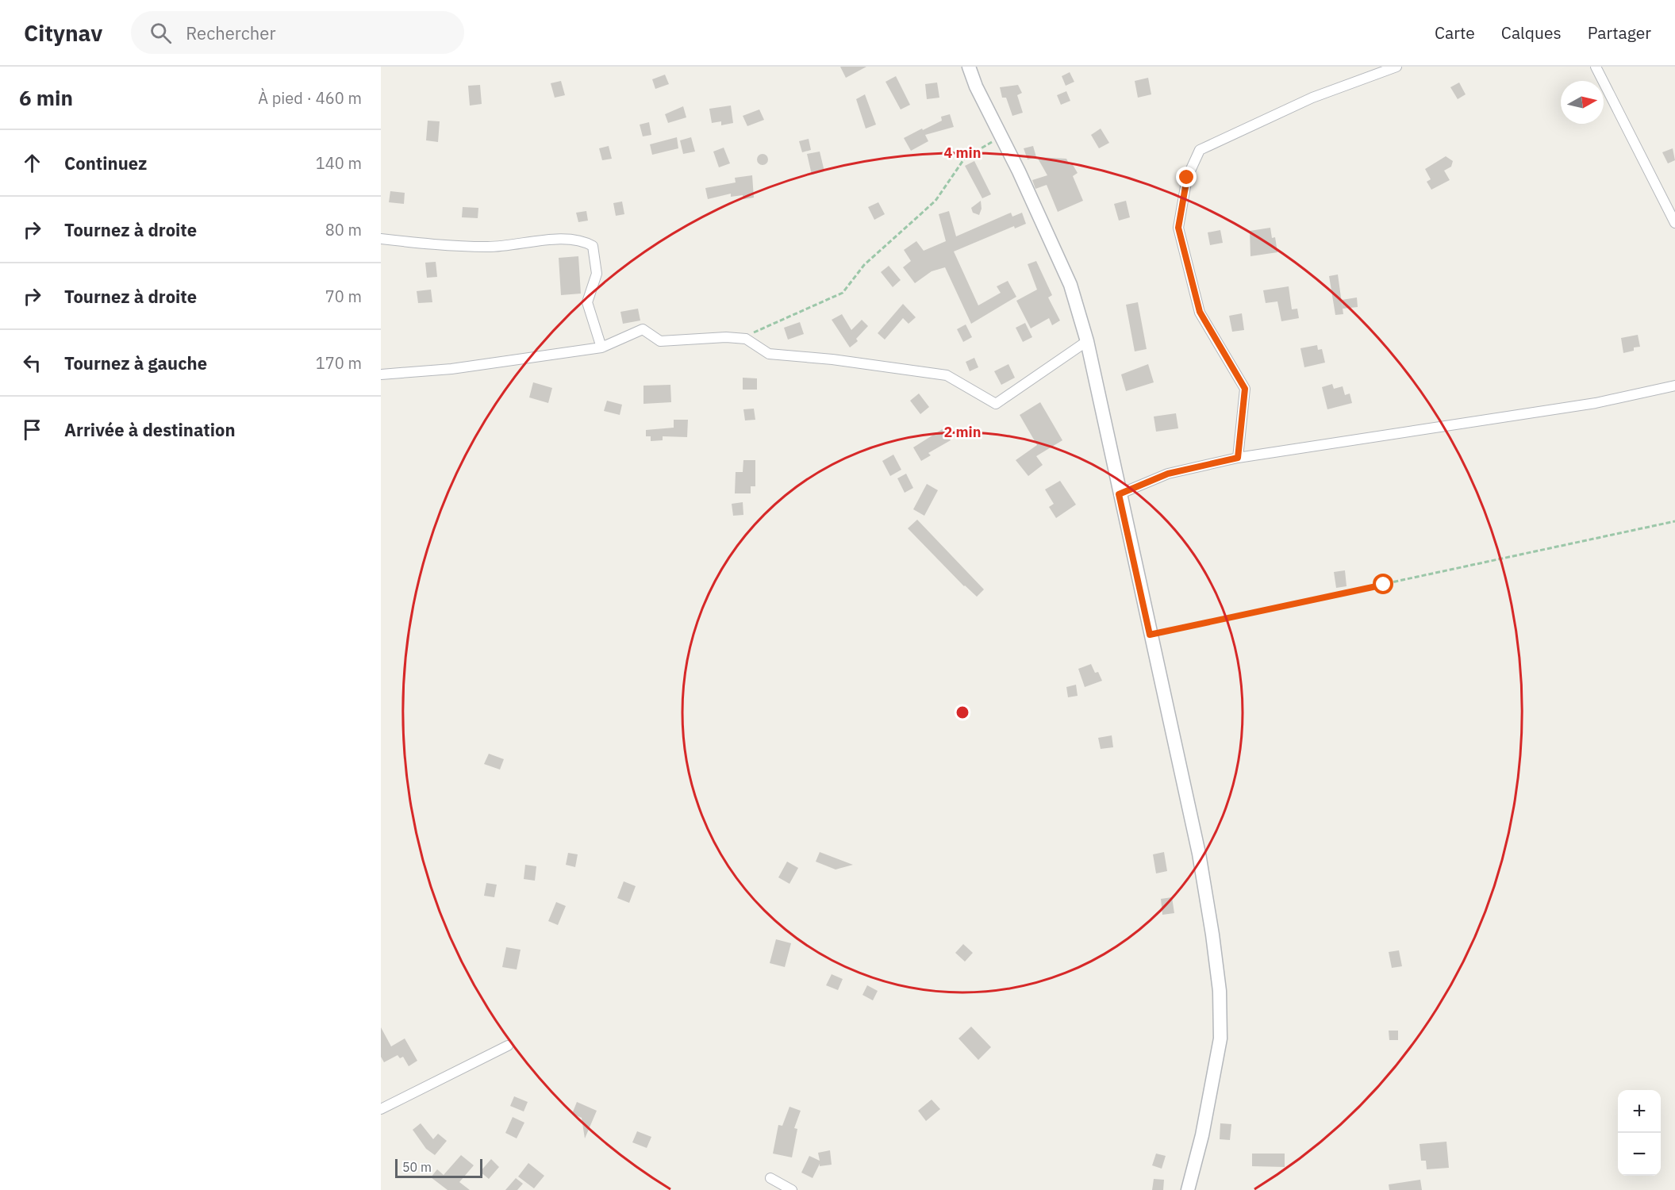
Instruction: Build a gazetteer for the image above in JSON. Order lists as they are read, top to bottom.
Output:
{
  "scale_bar": "50 m",
  "north": "right",
  "page": {
    "header": "Citynav",
    "search": "Rechercher",
    "nav": ["Carte", "Calques", "Partager"],
    "heading": ["6 min", "À pied · 460 m"],
    "list": [
      ["Continuez", "140 m"],
      ["Tournez à droite", "80 m"],
      ["Tournez à droite", "70 m"],
      ["Tournez à gauche", "170 m"],
      "Arrivée à destination"
    ],
    "map_buttons": ["+", "−"],
    "scale": "50 m"
  },
  "rings": ["4 min", "2 min"]
}
